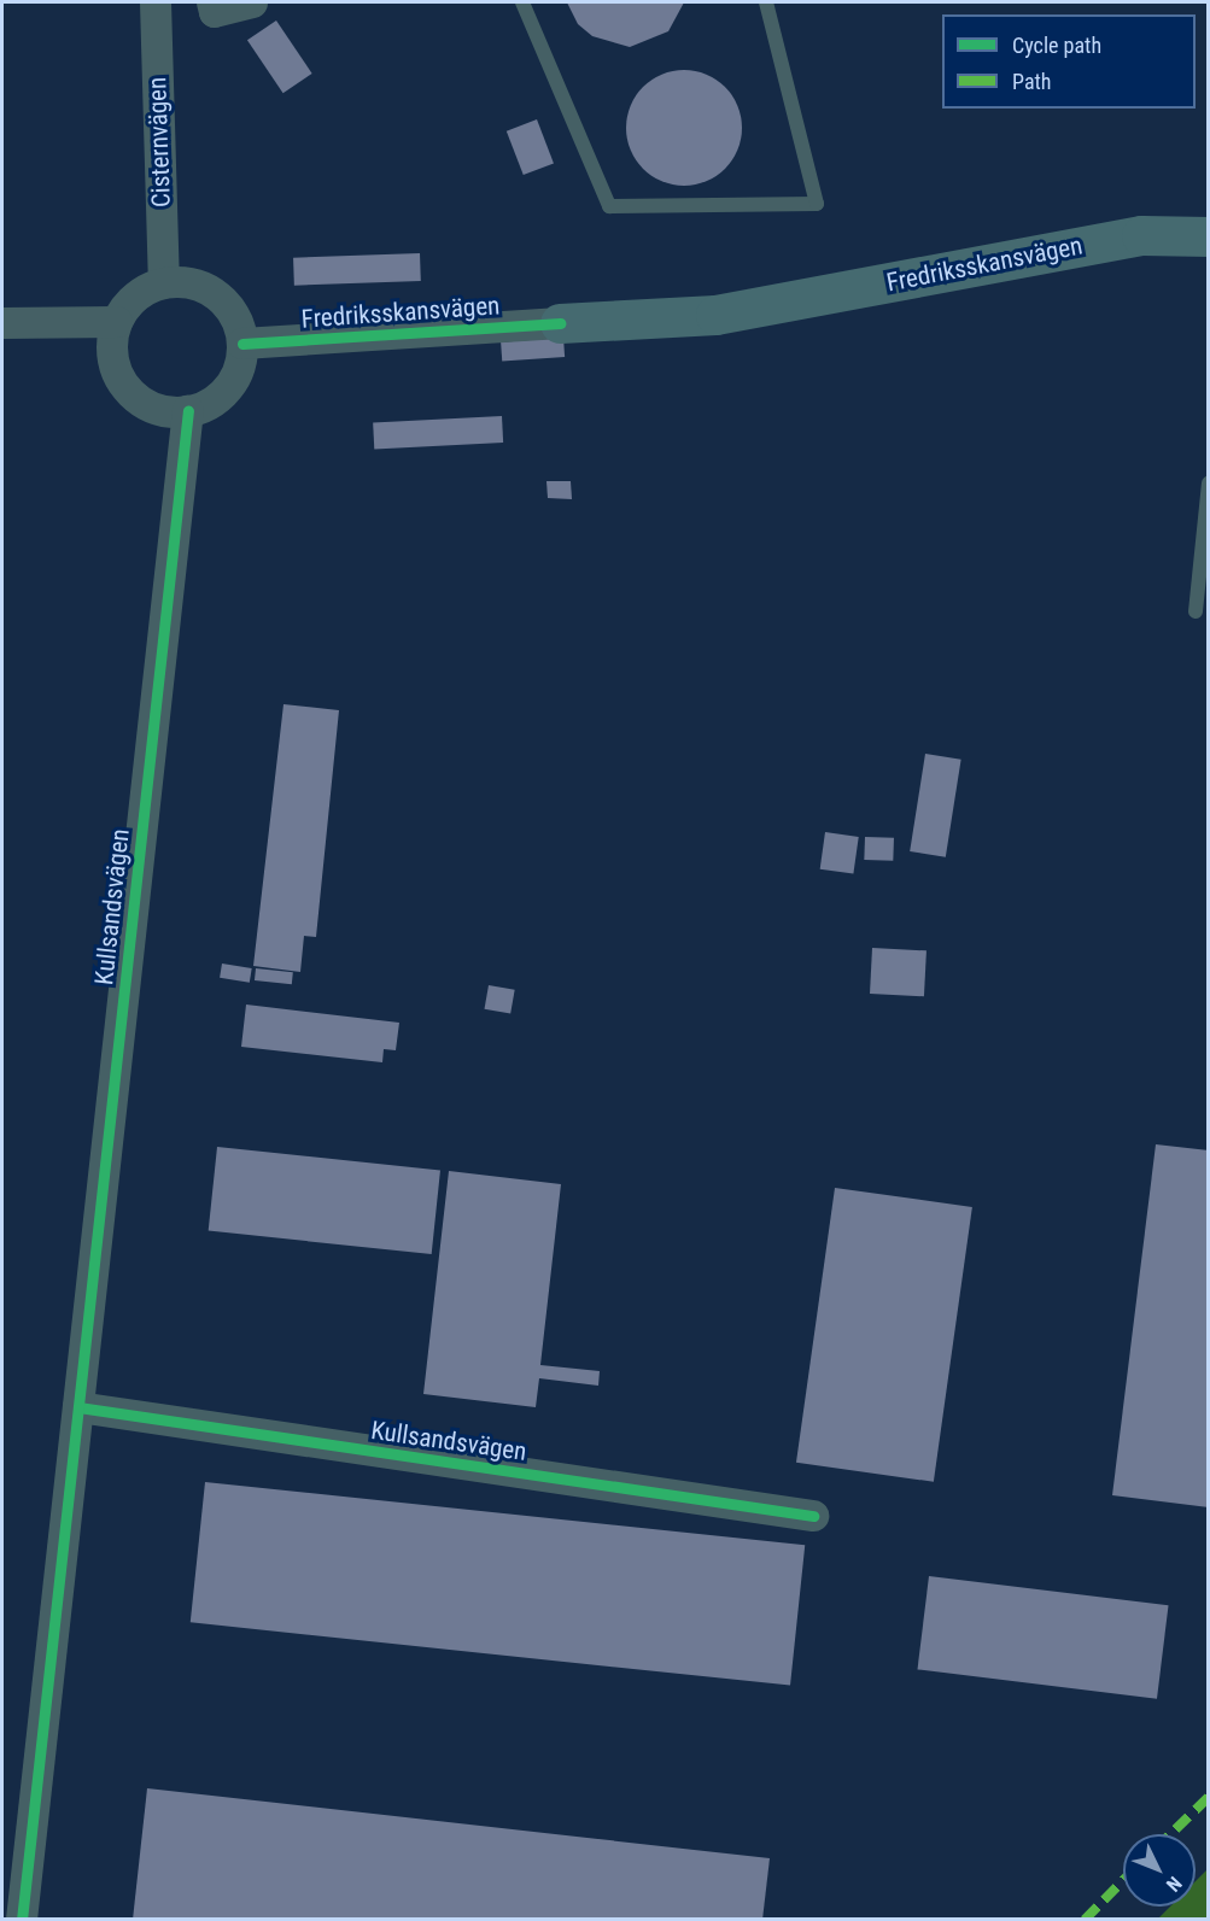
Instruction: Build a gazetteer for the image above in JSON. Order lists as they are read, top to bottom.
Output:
{
  "streets": {
    "main road": ["Fredriksskansvägen"],
    "street": ["Cisternvägen", "Kullsandsvägen"]
  },
  "crossings": [
    ["Cisternvägen", "Fredriksskansvägen"],
    ["Cisternvägen", "Kullsandsvägen"],
    ["Fredriksskansvägen", "Kullsandsvägen"]
  ],
  "legend": ["Cycle path", "Path"],
  "north": "bottom right"
}
